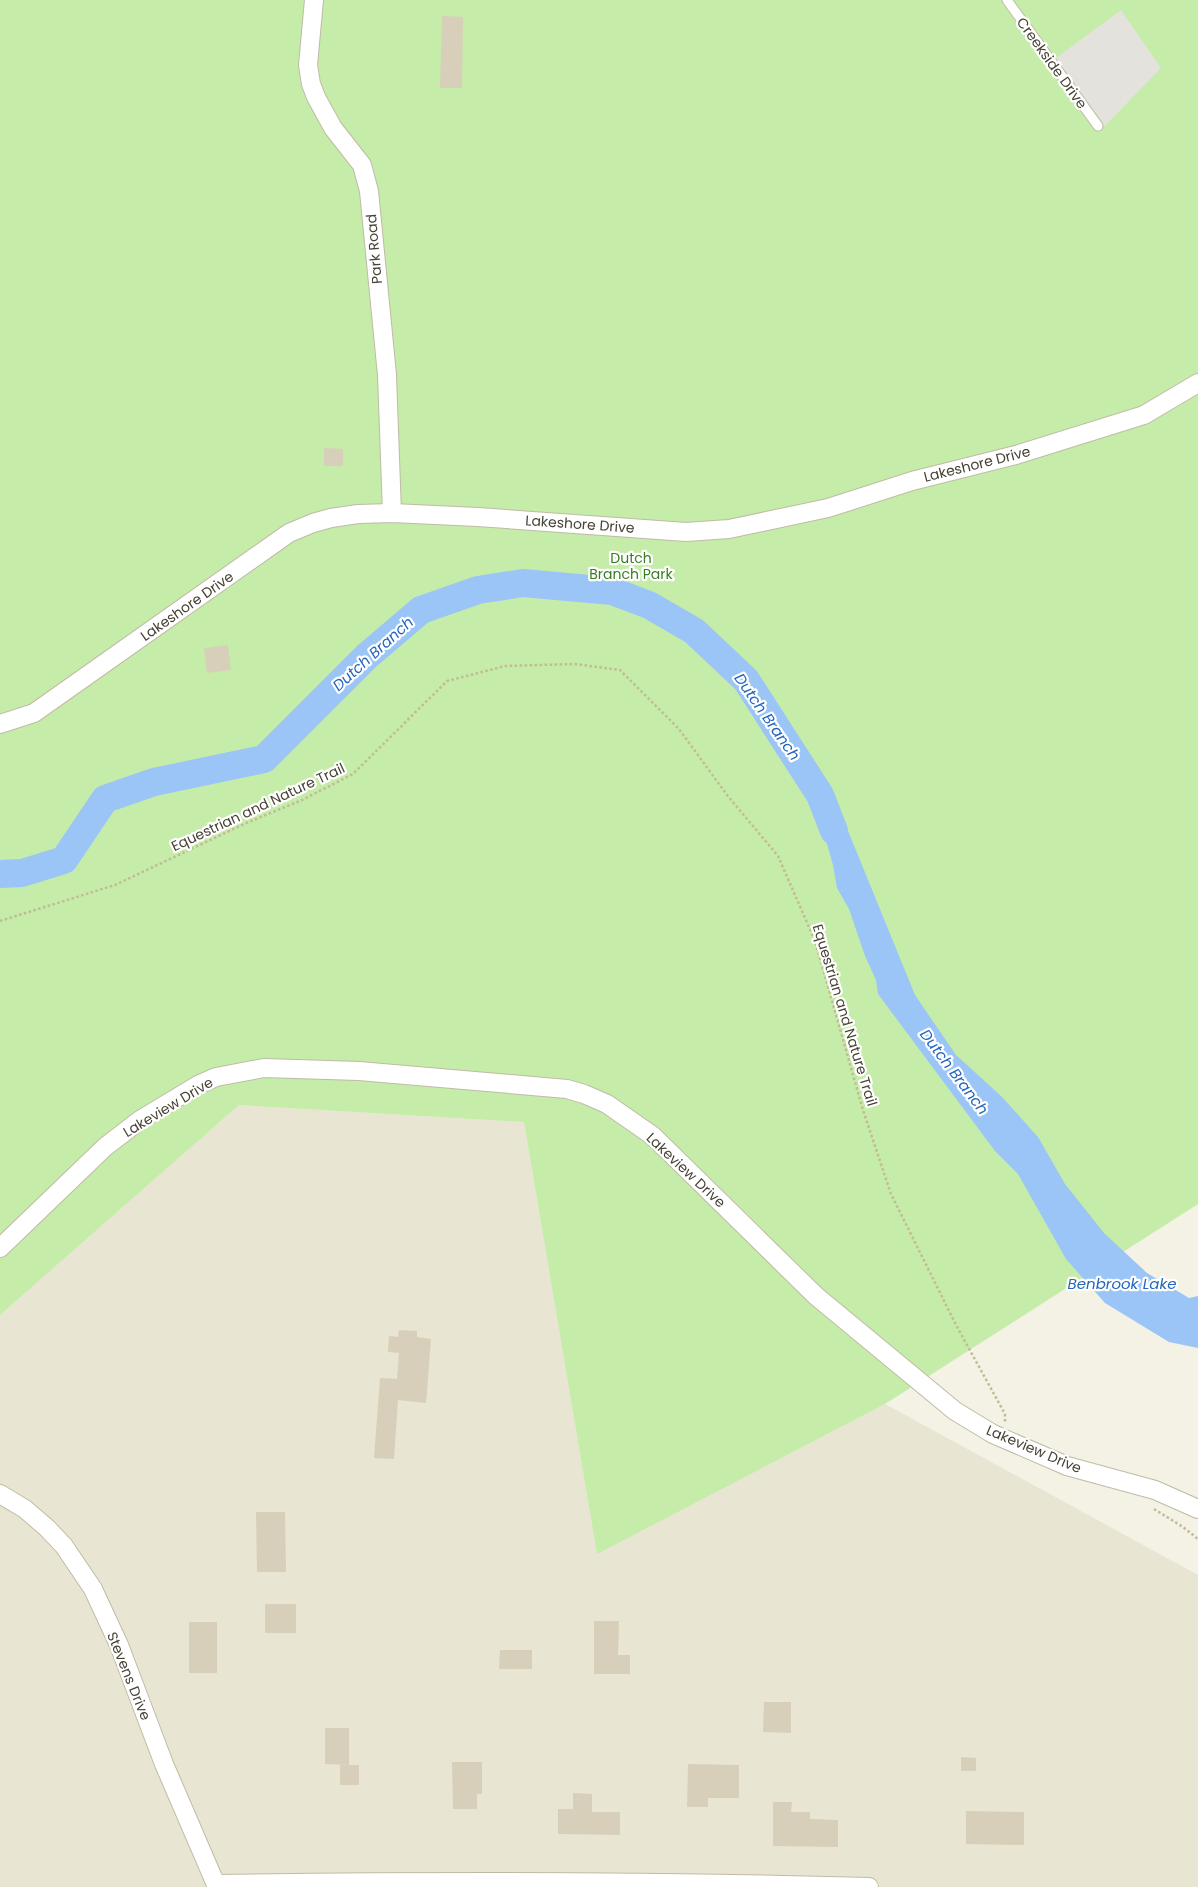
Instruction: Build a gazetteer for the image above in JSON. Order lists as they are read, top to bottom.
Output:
{
  "streets": {
    "street": [
      "Park Road",
      "Lakeshore Drive",
      "Lakeview Drive",
      "Stevens Drive"
    ],
    "lane": ["Creekside Drive"],
    "path": ["Equestrian and Nature Trail"]
  },
  "crossings": [
    ["Park Road", "Lakeshore Drive"],
    ["Equestrian and Nature Trail", "Lakeview Drive"]
  ],
  "water": ["Dutch Branch", "Benbrook Lake"],
  "parks": ["Dutch Branch Park"]
}
